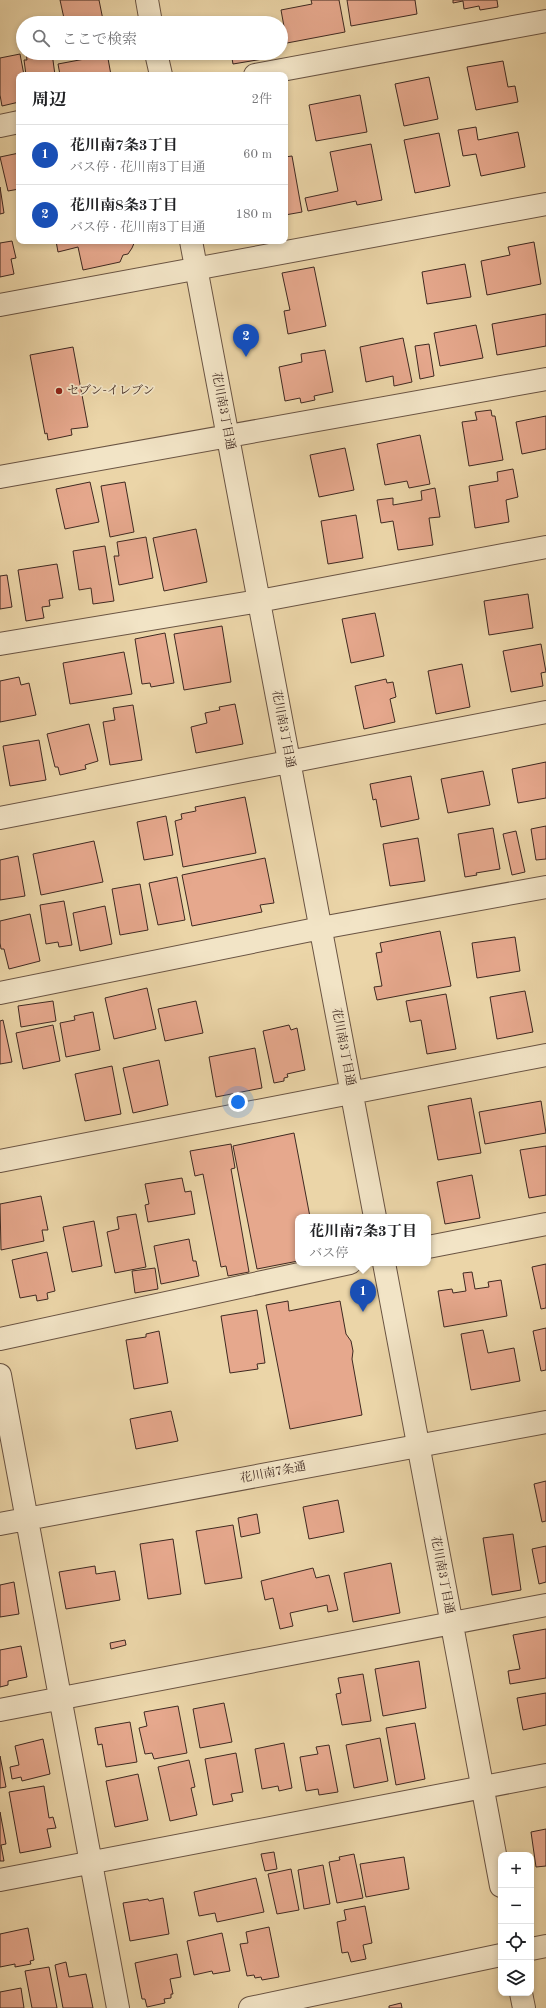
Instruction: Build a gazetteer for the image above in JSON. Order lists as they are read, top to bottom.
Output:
{
  "streets": {
    "street": ["花川南3丁目通", "花川南7条通"]
  },
  "crossings": [
    ["花川南3丁目通", "花川南7条通"]
  ],
  "places": ["セブン-イレブン"],
  "page": {
    "search": "ここで検索",
    "heading": ["周辺", "2件"],
    "list": [
      {
        "mark": "1",
        "name": "花川南7条3丁目",
        "note": "バス停 · 花川南3丁目通",
        "value": "60 m"
      },
      {
        "mark": "2",
        "name": "花川南8条3丁目",
        "note": "バス停 · 花川南3丁目通",
        "value": "180 m"
      }
    ],
    "pins": ["2", "1"],
    "popup": ["花川南7条3丁目", "バス停"],
    "map_buttons": ["+", "−"]
  }
}
